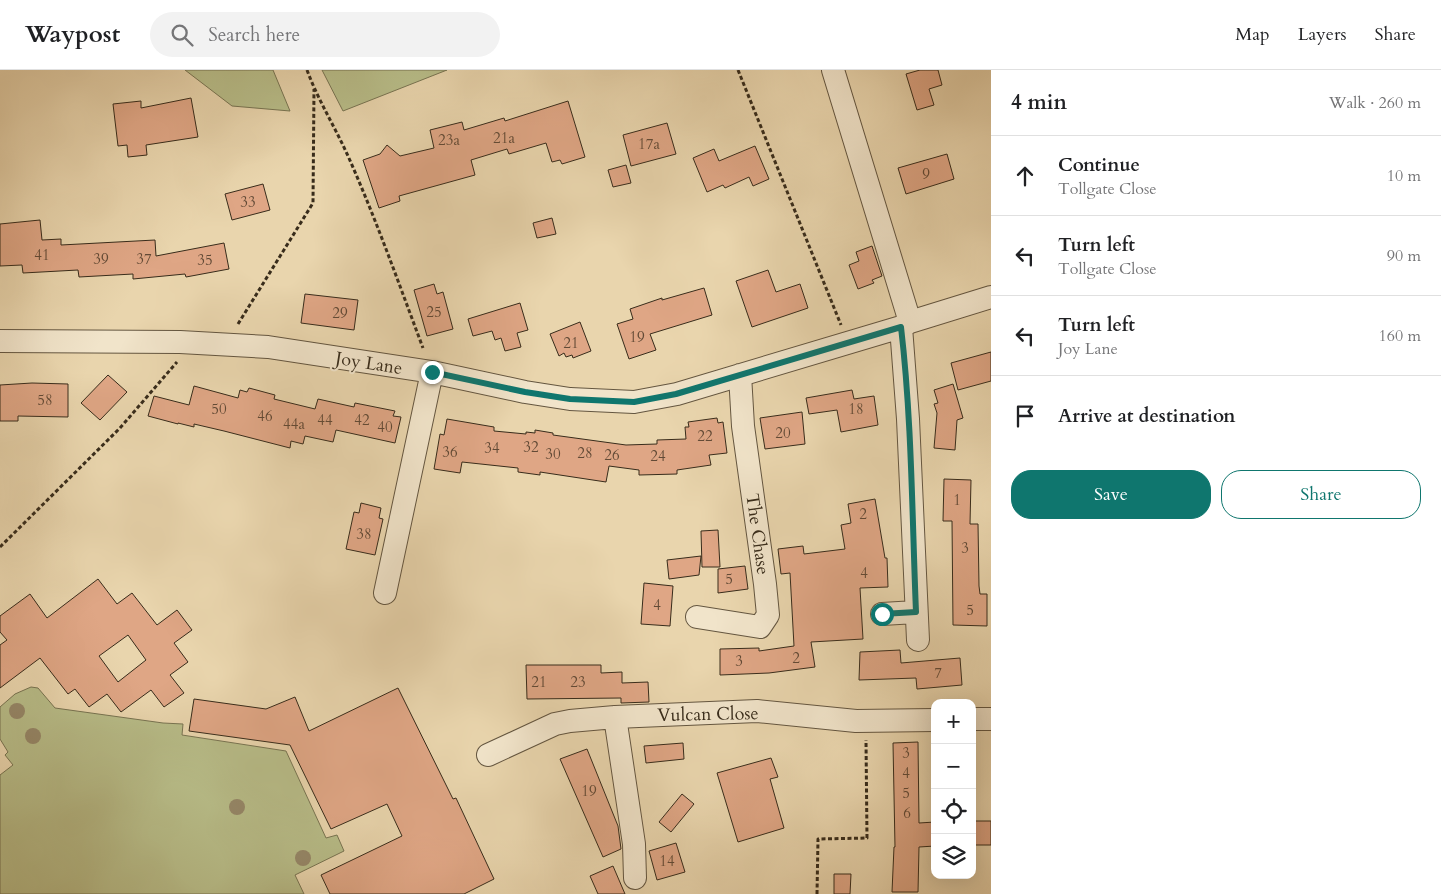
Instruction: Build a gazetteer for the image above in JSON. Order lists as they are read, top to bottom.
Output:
{
  "streets": {
    "street": ["Joy Lane", "The Chase", "Vulcan Close"]
  },
  "crossings": [
    ["Joy Lane", "The Chase"]
  ],
  "house_numbers": [
    "21a",
    "23a",
    "17a",
    "9",
    "33",
    "41",
    "39",
    "37",
    "35",
    "25",
    "29",
    "19",
    "21",
    "58",
    "50",
    "18",
    "46",
    "44",
    "42",
    "44a",
    "40",
    "20",
    "22",
    "32",
    "34",
    "36",
    "28",
    "30",
    "26",
    "24",
    "1",
    "2",
    "38",
    "3",
    "4",
    "5",
    "4",
    "5",
    "2",
    "3",
    "7",
    "21",
    "23",
    "3",
    "4",
    "19",
    "5",
    "6",
    "14"
  ],
  "page": {
    "header": "Waypost",
    "search": "Search here",
    "nav": ["Map", "Layers", "Share"],
    "heading": ["4 min", "Walk · 260 m"],
    "list": [
      ["Continue", "Tollgate Close", "10 m"],
      ["Turn left", "Tollgate Close", "90 m"],
      ["Turn left", "Joy Lane", "160 m"],
      "Arrive at destination"
    ],
    "buttons": ["Save", "Share"],
    "map_buttons": ["+", "−"]
  }
}
